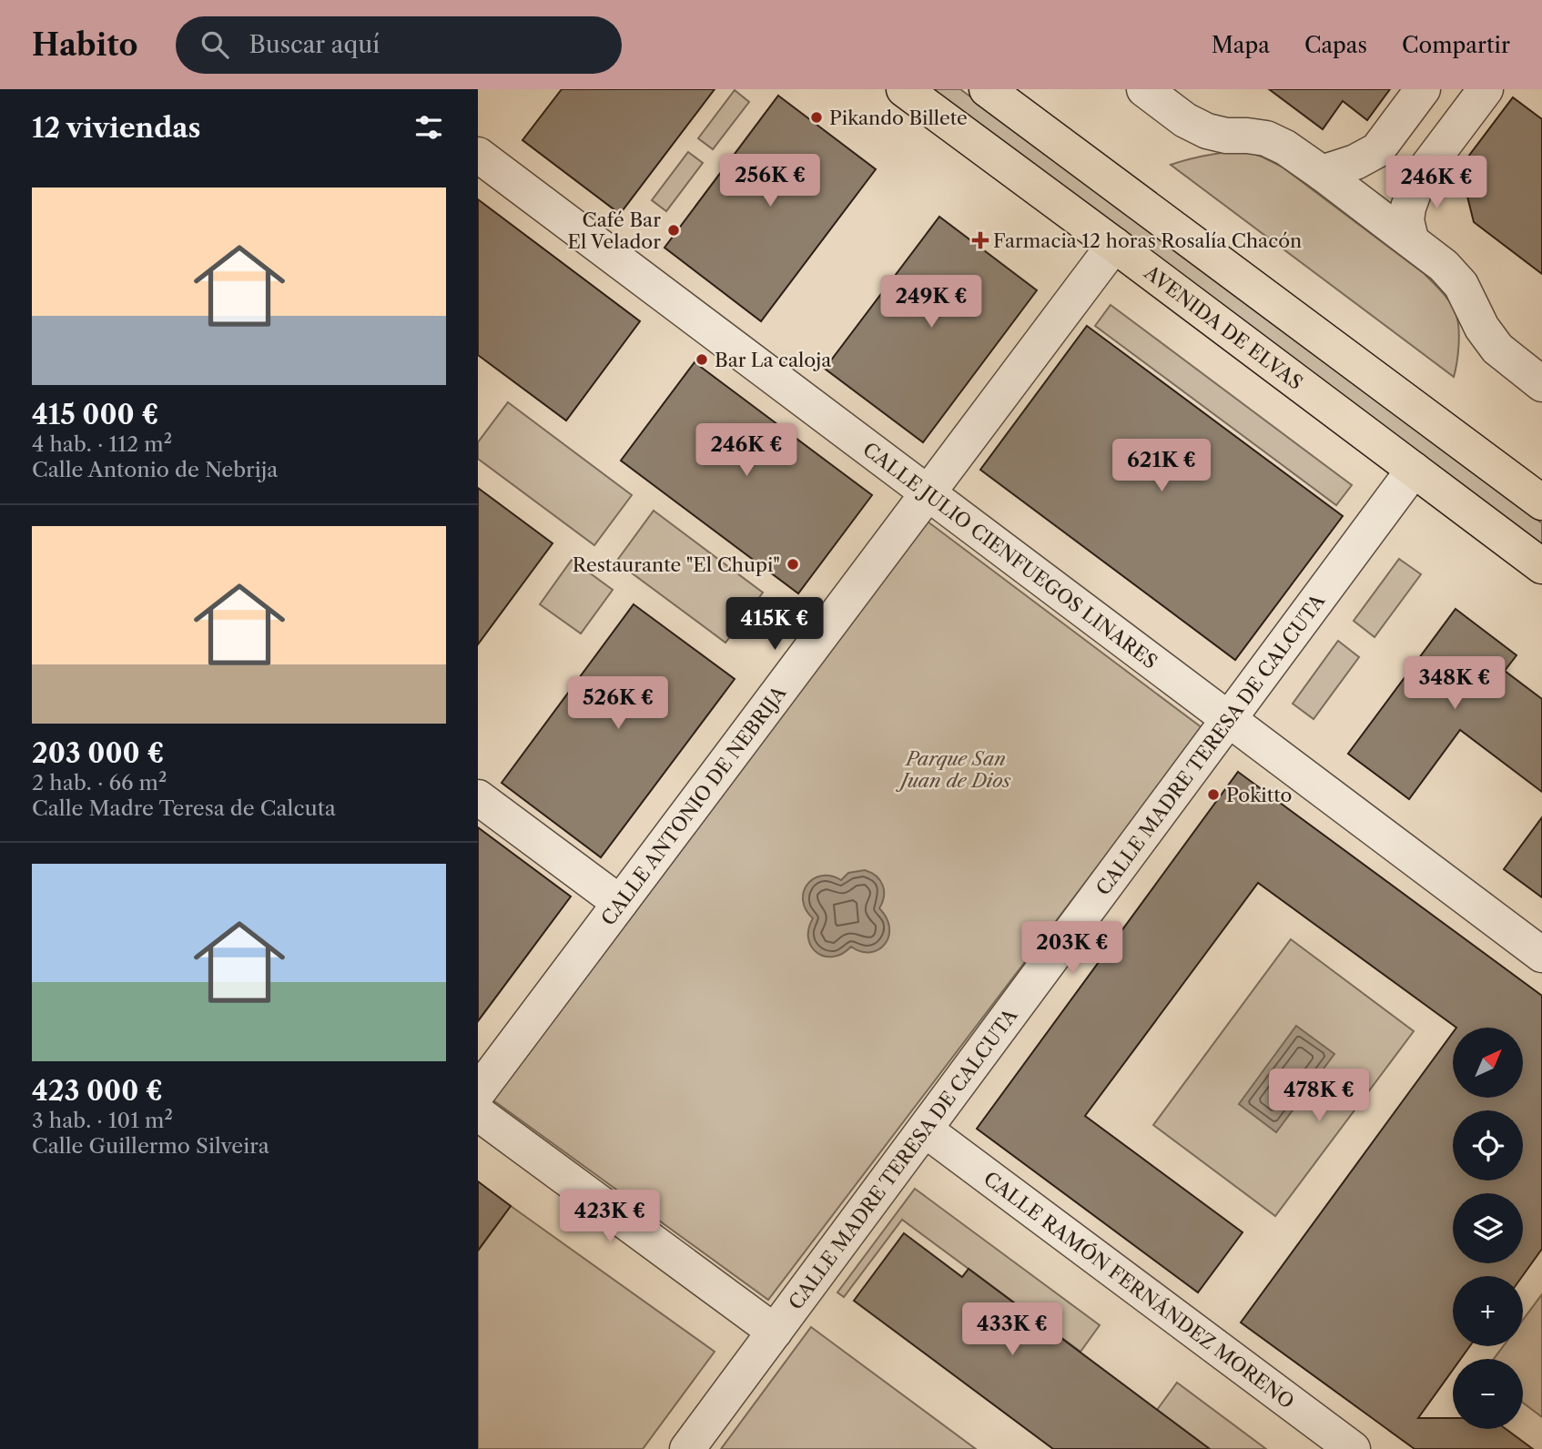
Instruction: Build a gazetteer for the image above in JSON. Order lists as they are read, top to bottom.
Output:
{
  "streets": {
    "highway": ["AVENIDA DE ELVAS"],
    "street": [
      "CALLE JULIO CIENFUEGOS LINARES",
      "CALLE MADRE TERESA DE CALCUTA",
      "CALLE ANTONIO DE NEBRIJA",
      "CALLE RAMÓN FERNÁNDEZ MORENO"
    ]
  },
  "crossings": [
    ["AVENIDA DE ELVAS", "CALLE MADRE TERESA DE CALCUTA"],
    ["AVENIDA DE ELVAS", "CALLE ANTONIO DE NEBRIJA"],
    ["CALLE JULIO CIENFUEGOS LINARES", "CALLE MADRE TERESA DE CALCUTA"],
    ["CALLE JULIO CIENFUEGOS LINARES", "CALLE ANTONIO DE NEBRIJA"],
    ["CALLE MADRE TERESA DE CALCUTA", "CALLE RAMÓN FERNÁNDEZ MORENO"]
  ],
  "parks": ["Parque San Juan de Dios"],
  "places": {
    "other": [
      "Pikando Billete",
      "Café Bar El Velador",
      "Bar La caloja",
      "Restaurante \"El Chupi\"",
      "Pokitto"
    ],
    "health": ["Farmacia 12 horas Rosalía Chacón"]
  },
  "north": "top right",
  "page": {
    "header": "Habito",
    "search": "Buscar aquí",
    "nav": ["Mapa", "Capas", "Compartir"],
    "heading": "12 viviendas",
    "price": [
      "256K €",
      "246K €",
      "249K €",
      "246K €",
      "621K €",
      "415K €",
      "348K €",
      "526K €",
      "203K €",
      "478K €",
      "423K €",
      "433K €"
    ],
    "list": [
      {
        "name": "415 000 €",
        "note": "4 hab. · 112 m² · Calle Antonio de Nebrija"
      },
      {
        "name": "203 000 €",
        "note": "2 hab. · 66 m² · Calle Madre Teresa de Calcuta"
      },
      {
        "name": "423 000 €",
        "note": "3 hab. · 101 m² · Calle Guillermo Silveira"
      }
    ],
    "map_buttons": ["+", "−"]
  }
}
